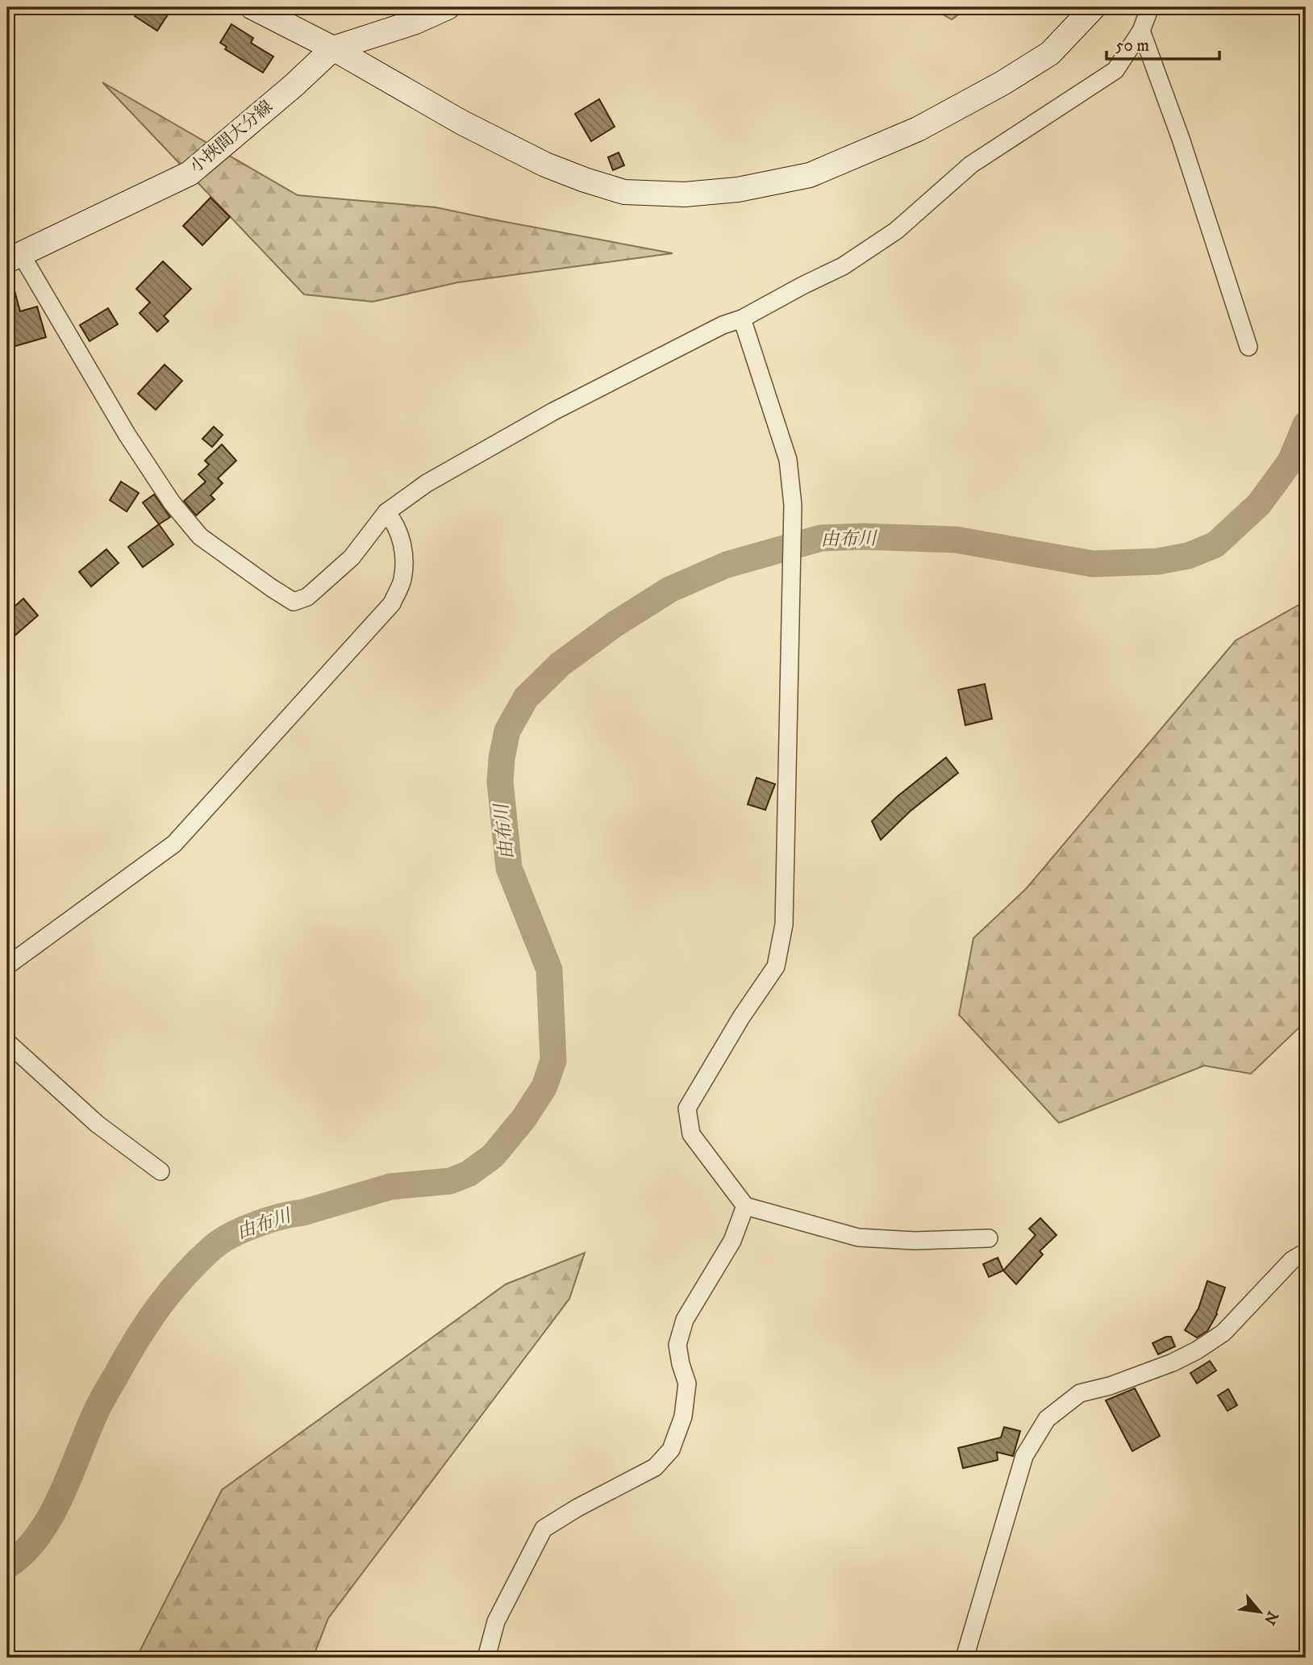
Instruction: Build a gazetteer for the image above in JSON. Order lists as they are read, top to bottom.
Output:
{
  "streets": {
    "street": ["小挾間大分線"]
  },
  "water": ["由布川"],
  "scale_bar": "50 m",
  "north": "bottom right"
}
